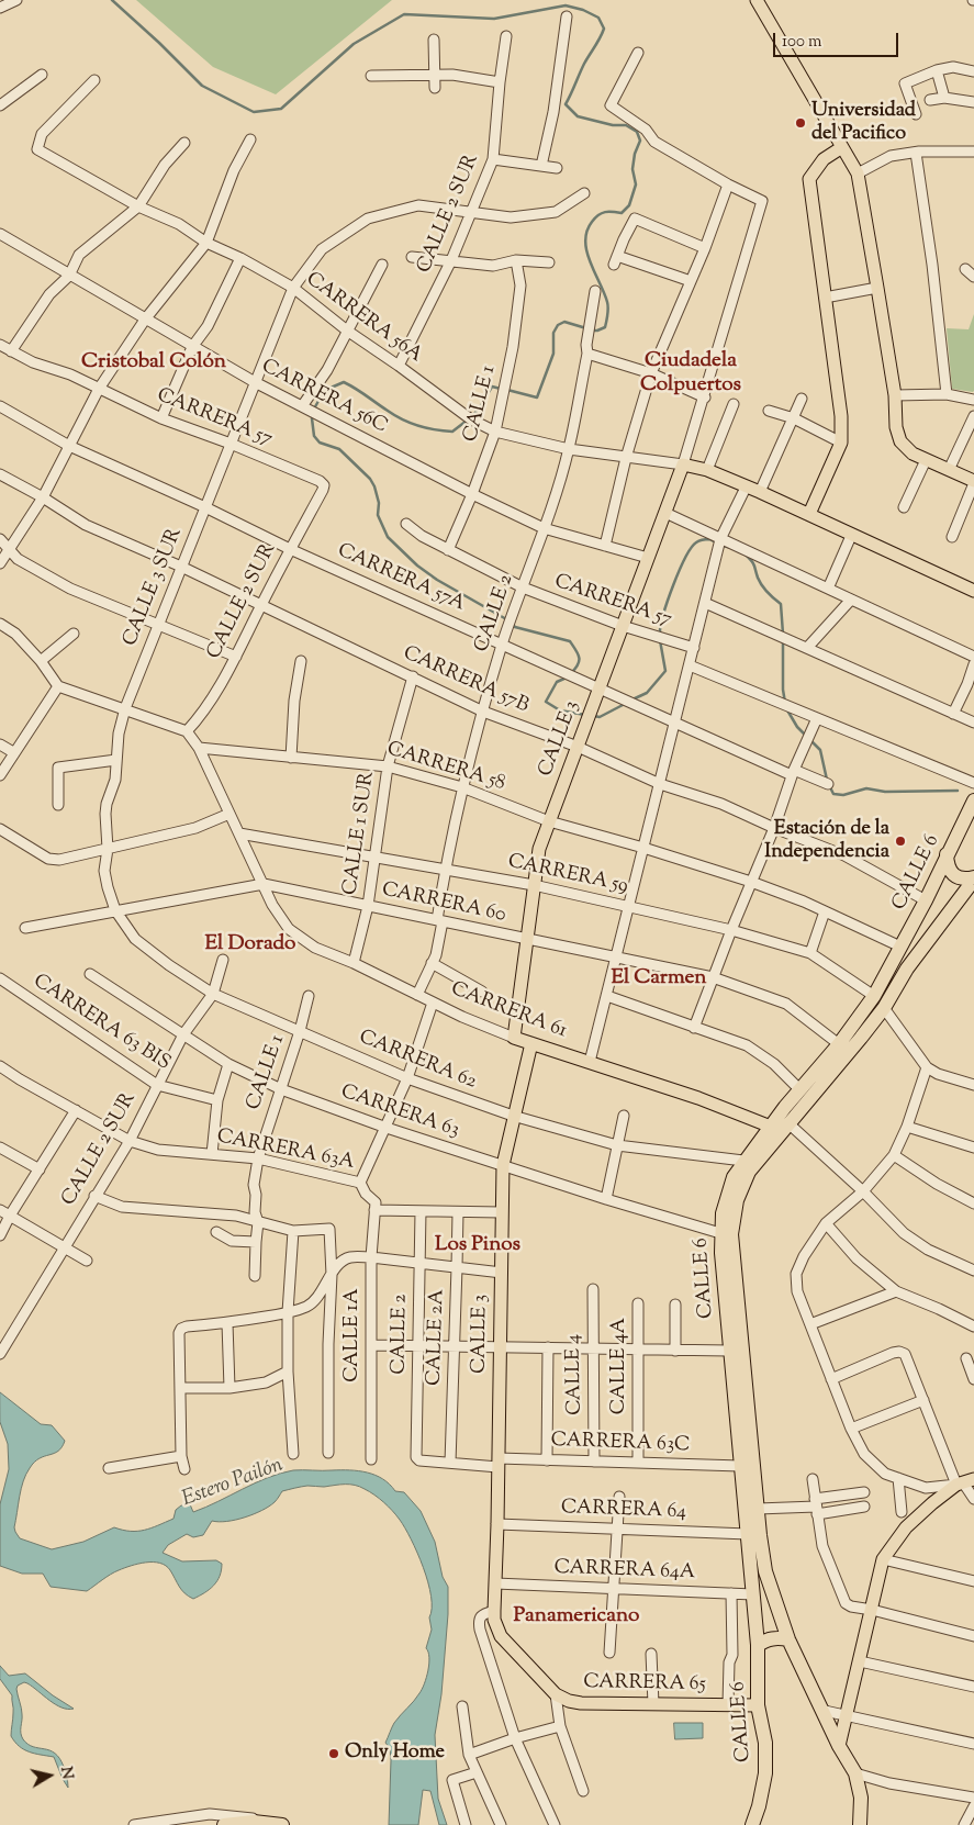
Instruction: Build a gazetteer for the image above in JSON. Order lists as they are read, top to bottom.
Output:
{
  "streets": {
    "highway": ["CALLE 6"],
    "main road": ["CALLE 3", "CARRERA 61", "CARRERA 65"],
    "street": [
      "CALLE 2 SUR",
      "CARRERA 56A",
      "CARRERA 56C",
      "CALLE 1",
      "CARRERA 57",
      "CARRERA 57A",
      "CALLE 3 SUR",
      "CALLE 2",
      "CARRERA 57B",
      "CARRERA 58",
      "CALLE 1 SUR",
      "CARRERA 59",
      "CARRERA 60",
      "CARRERA 63 BIS",
      "CARRERA 62",
      "CARRERA 63",
      "CARRERA 63A",
      "CALLE 1A",
      "CALLE 2A",
      "CALLE 4A",
      "CALLE 4",
      "CARRERA 63C",
      "CARRERA 64",
      "CARRERA 64A"
    ]
  },
  "crossings": [
    ["CALLE 2 SUR", "CARRERA 56A"],
    ["CALLE 2 SUR", "CARRERA 57"],
    ["CALLE 2 SUR", "CARRERA 57A"],
    ["CALLE 2 SUR", "CALLE 3 SUR"],
    ["CALLE 2 SUR", "CARRERA 57B"],
    ["CALLE 2 SUR", "CARRERA 63 BIS"],
    ["CALLE 2 SUR", "CARRERA 62"],
    ["CALLE 2 SUR", "CARRERA 63"],
    ["CALLE 2 SUR", "CARRERA 63A"],
    ["CARRERA 56A", "CALLE 1"],
    ["CARRERA 56A", "CALLE 3 SUR"],
    ["CARRERA 56A", "CALLE 2"],
    ["CARRERA 56A", "CALLE 3"],
    ["CARRERA 56C", "CALLE 1"],
    ["CARRERA 56C", "CALLE 3 SUR"],
    ["CARRERA 56C", "CALLE 2"],
    ["CARRERA 56C", "CALLE 3"],
    ["CALLE 1", "CARRERA 57"],
    ["CALLE 1", "CARRERA 62"],
    ["CALLE 1", "CARRERA 63"],
    ["CALLE 1", "CARRERA 63A"],
    ["CARRERA 57", "CALLE 3 SUR"],
    ["CARRERA 57", "CALLE 2"],
    ["CARRERA 57", "CALLE 3"],
    ["CARRERA 57A", "CALLE 3 SUR"],
    ["CARRERA 57A", "CALLE 2"],
    ["CARRERA 57A", "CALLE 3"],
    ["CALLE 3 SUR", "CARRERA 57B"],
    ["CALLE 3 SUR", "CARRERA 60"],
    ["CALLE 3 SUR", "CARRERA 62"],
    ["CALLE 2", "CARRERA 57B"],
    ["CALLE 2", "CARRERA 58"],
    ["CALLE 2", "CARRERA 59"],
    ["CALLE 2", "CARRERA 60"],
    ["CALLE 2", "CARRERA 61"],
    ["CALLE 2", "CALLE 2A"],
    ["CARRERA 57B", "CALLE 3"],
    ["CARRERA 57B", "CALLE 1 SUR"],
    ["CARRERA 57B", "CALLE 6"],
    ["CALLE 3", "CARRERA 58"],
    ["CALLE 3", "CARRERA 59"],
    ["CALLE 3", "CARRERA 60"],
    ["CALLE 3", "CARRERA 61"],
    ["CALLE 3", "CARRERA 62"],
    ["CALLE 3", "CARRERA 63"],
    ["CALLE 3", "CARRERA 63C"],
    ["CALLE 3", "CARRERA 64"],
    ["CALLE 3", "CARRERA 64A"],
    ["CALLE 3", "CARRERA 65"],
    ["CARRERA 58", "CALLE 1 SUR"],
    ["CARRERA 58", "CALLE 6"],
    ["CARRERA 58", "CARRERA 61"],
    ["CALLE 1 SUR", "CARRERA 59"],
    ["CALLE 1 SUR", "CARRERA 60"],
    ["CALLE 1 SUR", "CARRERA 61"],
    ["CALLE 6", "CARRERA 59"],
    ["CALLE 6", "CARRERA 60"],
    ["CALLE 6", "CARRERA 61"],
    ["CALLE 6", "CARRERA 62"],
    ["CALLE 6", "CARRERA 63"],
    ["CALLE 6", "CARRERA 63C"],
    ["CALLE 6", "CARRERA 64"],
    ["CALLE 6", "CARRERA 64A"],
    ["CALLE 6", "CARRERA 65"],
    ["CARRERA 59", "CARRERA 61"],
    ["CARRERA 60", "CARRERA 61"],
    ["CARRERA 60", "CARRERA 62"],
    ["CARRERA 63A", "CALLE 1A"],
    ["CALLE 4A", "CARRERA 63C"],
    ["CALLE 4", "CARRERA 63C"]
  ],
  "districts": [
    "Ciudadela Colpuertos",
    "Cristobal Colón",
    "El Dorado",
    "El Carmen",
    "Los Pinos",
    "Panamericano"
  ],
  "water": ["Estero Pailón"],
  "places": ["Universidad del Pacifico", "Estación de la Independencia", "Only Home"],
  "scale_bar": "100 m",
  "north": "right"
}
